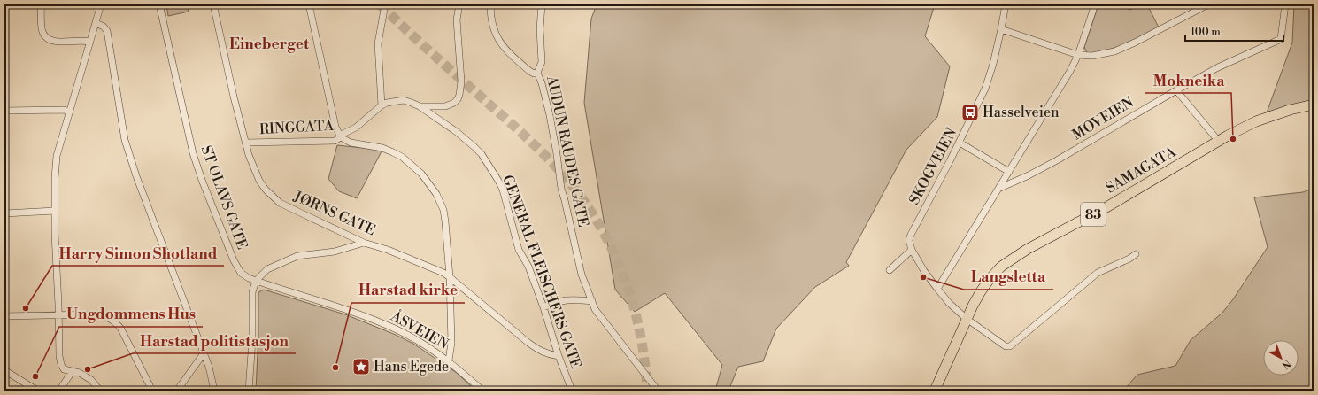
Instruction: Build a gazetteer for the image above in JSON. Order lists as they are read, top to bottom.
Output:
{
  "streets": {
    "highway": ["SAMAGATA", "83"],
    "street": [
      "MOVEIEN",
      "RINGGATA",
      "AUDUN RAUDES GATE",
      "SKOGVEIEN",
      "ST OLAVS GATE",
      "JØRNS GATE",
      "GENERAL FLEISCHERS GATE",
      "ÅSVEIEN"
    ]
  },
  "crossings": [
    ["RINGGATA", "JØRNS GATE"],
    ["RINGGATA", "GENERAL FLEISCHERS GATE"],
    ["RINGGATA", "ÅSVEIEN"],
    ["ST OLAVS GATE", "ÅSVEIEN"],
    ["JØRNS GATE", "GENERAL FLEISCHERS GATE"]
  ],
  "districts": ["Eineberget"],
  "places": {
    "bus stop": ["Hasselveien"],
    "other": [
      "Mokneika",
      "Langsletta",
      "Harry Simon Shotland",
      "Harstad kirke",
      "Harstad politistasjon",
      "Ungdommens Hus"
    ],
    "place": ["Hans Egede"]
  },
  "scale_bar": "100 m",
  "north": "bottom right"
}
